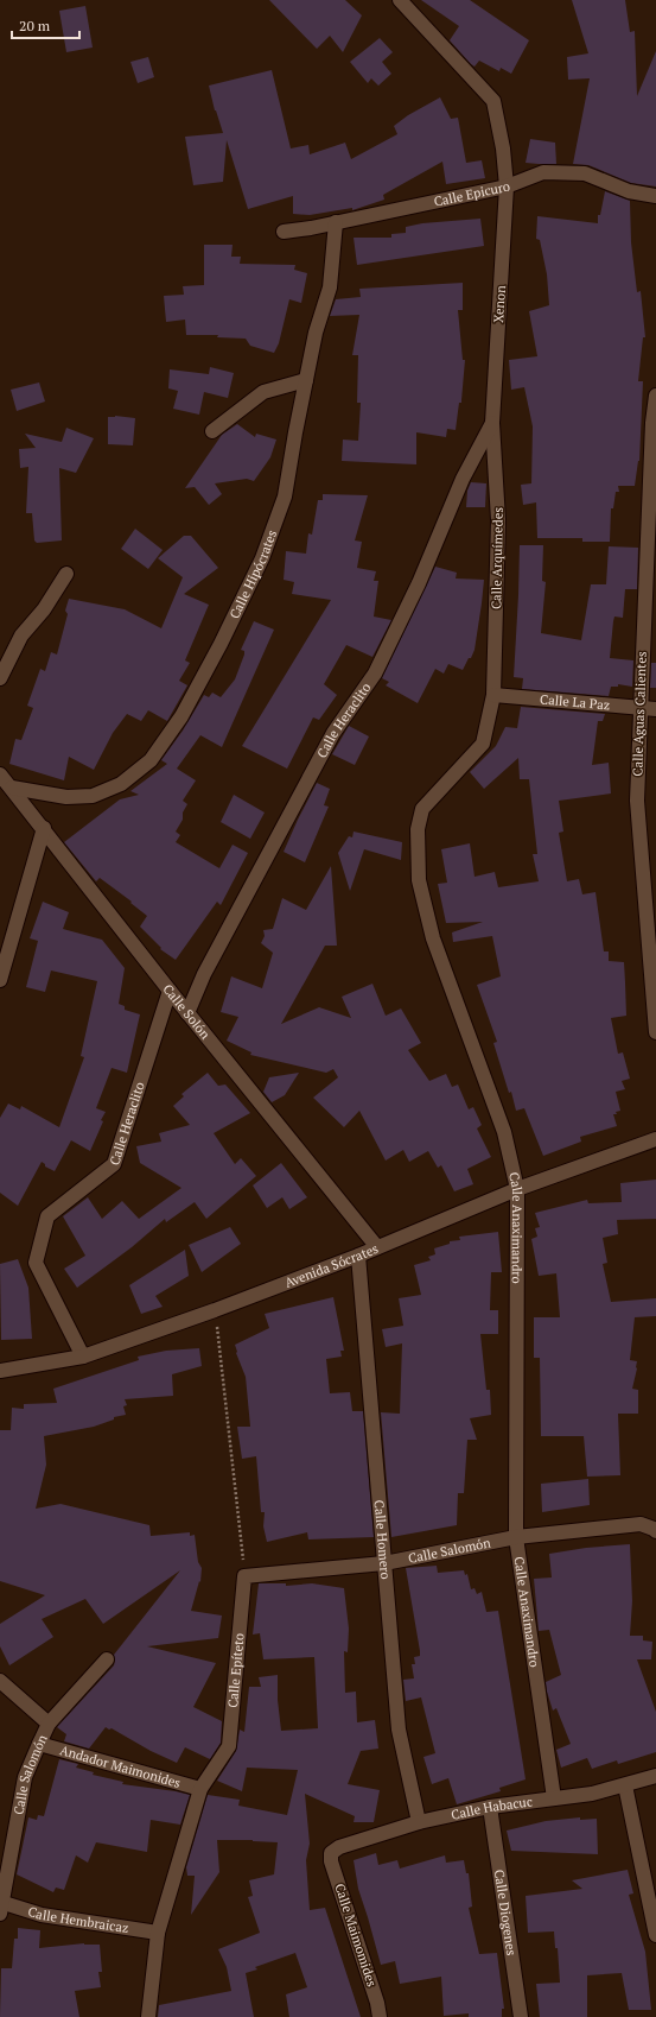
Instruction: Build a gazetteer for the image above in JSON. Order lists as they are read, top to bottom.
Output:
{
  "streets": {
    "street": [
      "Calle Epicuro",
      "Xenon",
      "Calle Arquímedes",
      "Calle Hipócrates",
      "Calle La Paz",
      "Calle Aguas Calientes",
      "Calle Heraclito",
      "Calle Solón",
      "Calle Anaximandro",
      "Avenida Sócrates",
      "Calle Homero",
      "Calle Salomón",
      "Calle Epíteto",
      "Andador Maimonides",
      "Calle Habacuc",
      "Calle Diogenes",
      "Calle Hembraicaz",
      "Calle Maimomides"
    ]
  },
  "crossings": [
    ["Calle Epicuro", "Xenon"],
    ["Calle Epicuro", "Calle Hipócrates"],
    ["Xenon", "Calle Arquímedes"],
    ["Xenon", "Calle Heraclito"],
    ["Calle Arquímedes", "Calle La Paz"],
    ["Calle Arquímedes", "Calle Heraclito"],
    ["Calle Arquímedes", "Calle Anaximandro"],
    ["Calle Hipócrates", "Calle Solón"],
    ["Calle La Paz", "Calle Aguas Calientes"],
    ["Calle La Paz", "Calle Anaximandro"],
    ["Calle Heraclito", "Calle Solón"],
    ["Calle Heraclito", "Avenida Sócrates"],
    ["Calle Solón", "Avenida Sócrates"],
    ["Calle Anaximandro", "Avenida Sócrates"],
    ["Calle Anaximandro", "Calle Salomón"],
    ["Calle Anaximandro", "Calle Habacuc"],
    ["Avenida Sócrates", "Calle Homero"],
    ["Calle Homero", "Calle Salomón"],
    ["Calle Homero", "Calle Habacuc"],
    ["Calle Salomón", "Calle Epíteto"],
    ["Calle Salomón", "Andador Maimonides"],
    ["Calle Salomón", "Calle Hembraicaz"],
    ["Calle Epíteto", "Andador Maimonides"],
    ["Calle Epíteto", "Calle Hembraicaz"],
    ["Calle Habacuc", "Calle Diogenes"],
    ["Calle Habacuc", "Calle Maimomides"]
  ],
  "scale_bar": "20 m"
}
